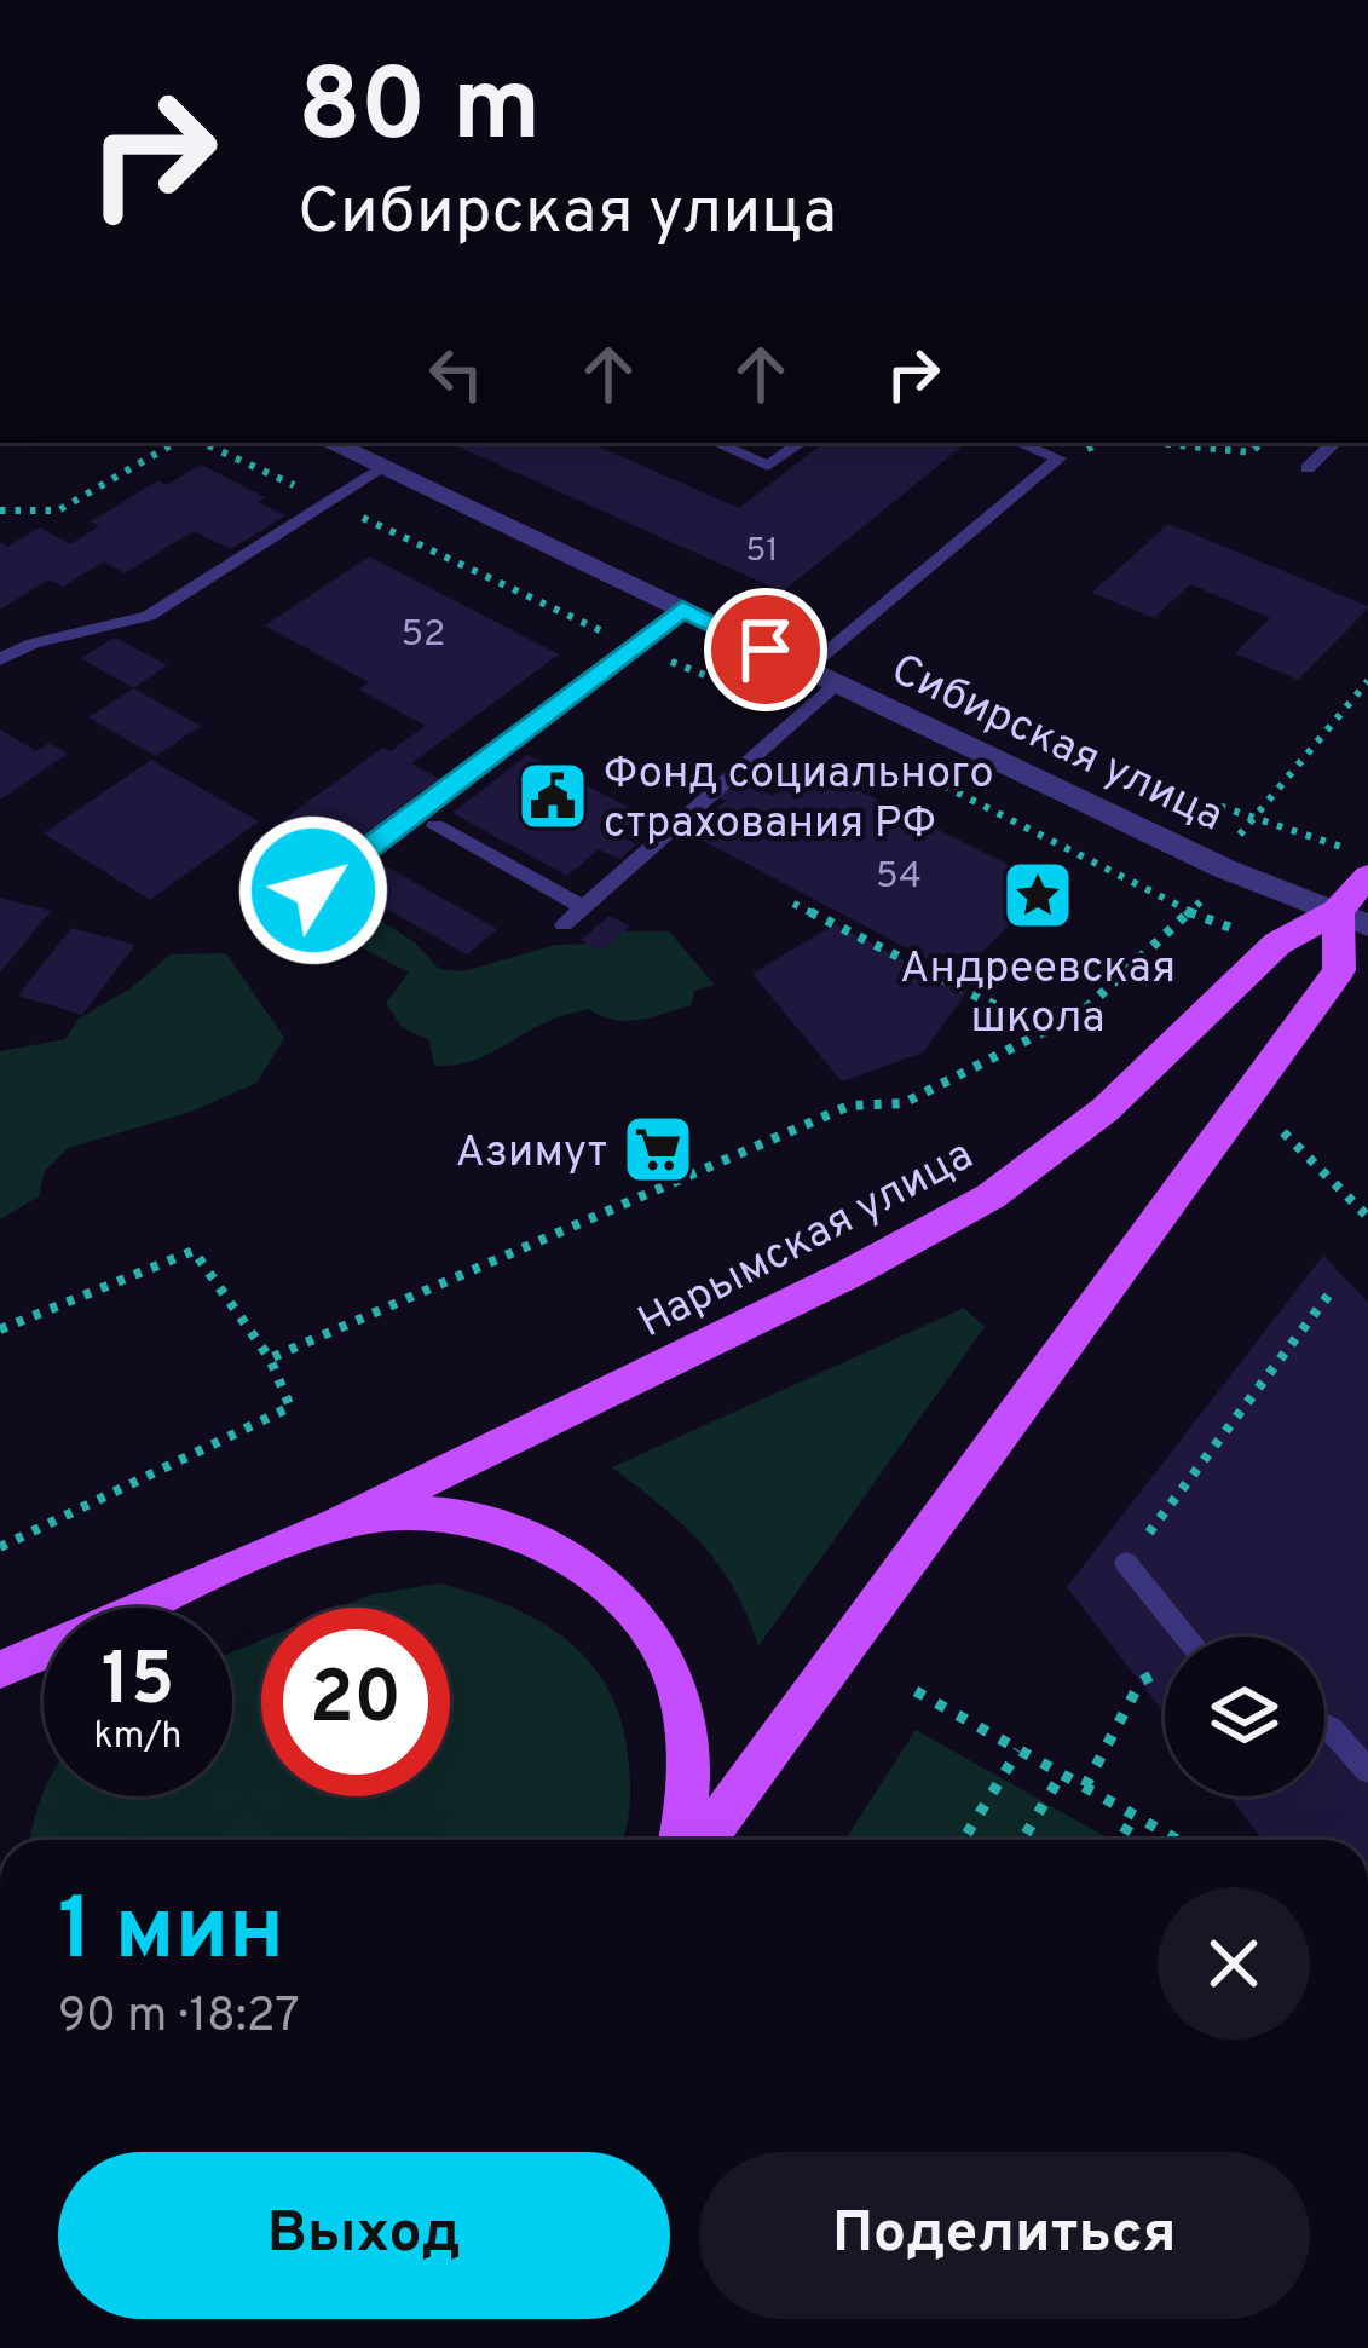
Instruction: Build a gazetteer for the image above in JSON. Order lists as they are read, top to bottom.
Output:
{
  "streets": {
    "main road": ["Нарымская улица"],
    "street": ["Сибирская улица"]
  },
  "crossings": [
    ["Сибирская улица", "Нарымская улица"]
  ],
  "places": {
    "public building": ["Фонд социального страхования РФ"],
    "place": ["Андреевская школа"],
    "supermarket": ["Азимут"]
  },
  "house_numbers": ["51", "52", "54"],
  "page": {
    "turn": ["80 m", "Сибирская улица"],
    "speed": "15 km/h",
    "limit": "20",
    "heading": ["1 мин", "90 m · 18:27"],
    "buttons": ["Выход", "Поделиться"]
  }
}
